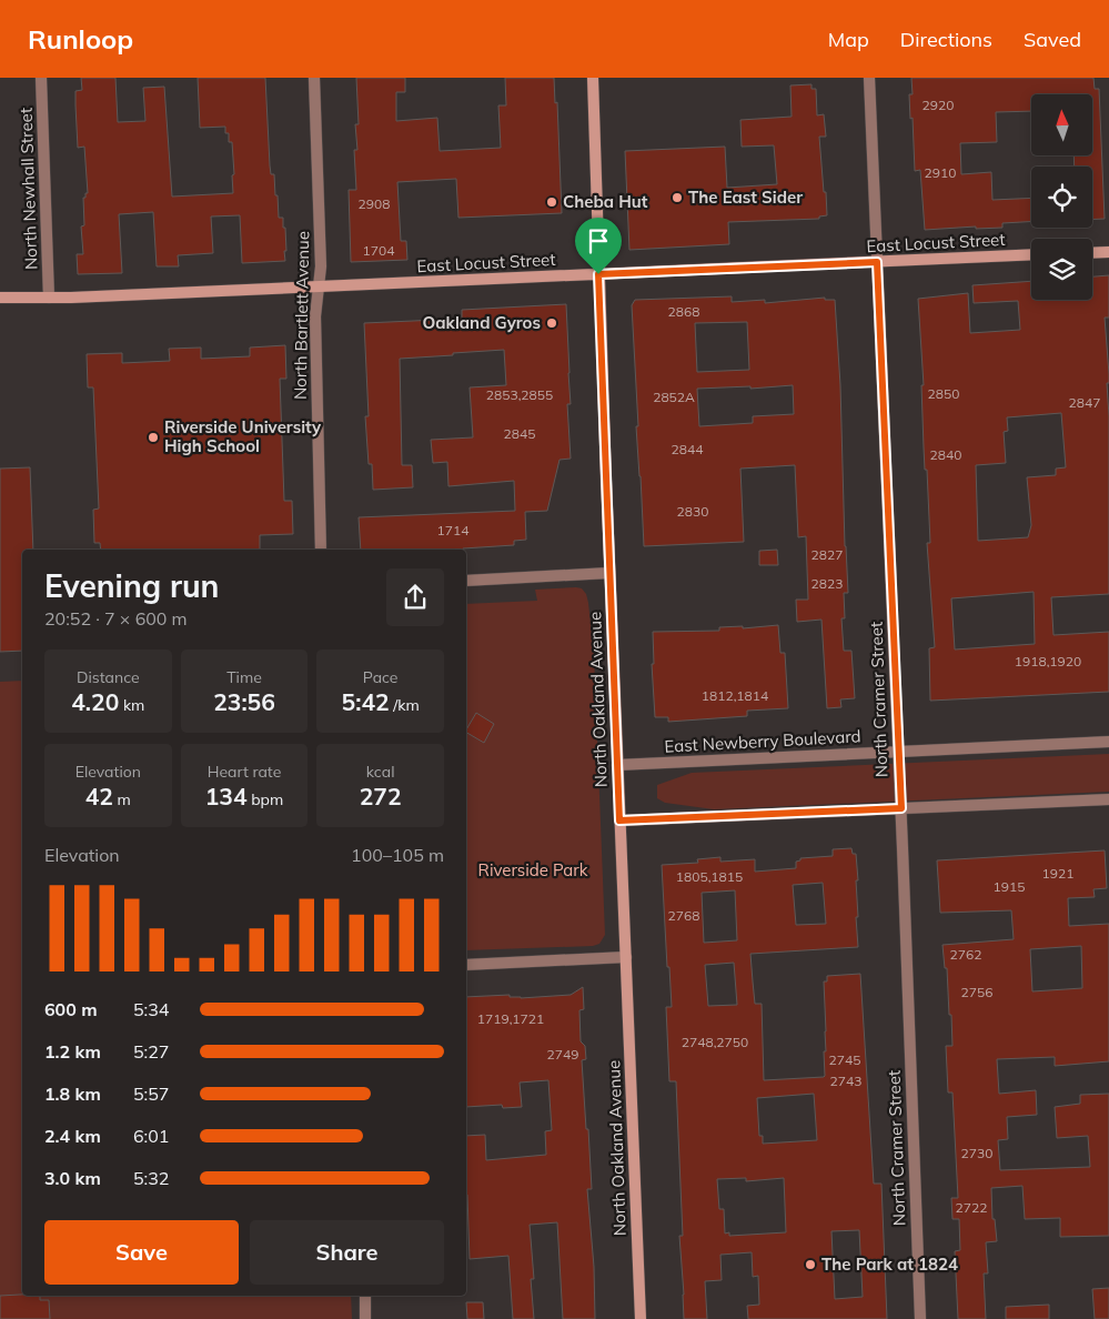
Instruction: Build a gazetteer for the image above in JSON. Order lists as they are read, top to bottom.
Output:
{
  "streets": {
    "main road": ["East Locust Street", "North Oakland Avenue"],
    "street": [
      "North Newhall Street",
      "North Bartlett Avenue",
      "North Cramer Street",
      "East Newberry Boulevard"
    ]
  },
  "crossings": [
    ["North Newhall Street", "East Locust Street"],
    ["East Locust Street", "North Bartlett Avenue"],
    ["East Locust Street", "North Oakland Avenue"],
    ["East Locust Street", "North Cramer Street"],
    ["North Oakland Avenue", "East Newberry Boulevard"],
    ["North Cramer Street", "East Newberry Boulevard"]
  ],
  "parks": ["Riverside Park"],
  "places": [
    "The East Sider",
    "Cheba Hut",
    "Oakland Gyros",
    "Riverside University High School",
    "The Park at 1824"
  ],
  "house_numbers": [
    "2920",
    "2910",
    "2908",
    "1704",
    "2868",
    "2850",
    "2853,2855",
    "2852A",
    "2847",
    "2845",
    "2844",
    "2840",
    "2830",
    "1714",
    "2827",
    "2823",
    "1918,1920",
    "1812,1814",
    "1921",
    "1805,1815",
    "1915",
    "2768",
    "2762",
    "2756",
    "1719,1721",
    "2748,2750",
    "2749",
    "2745",
    "2743",
    "2730",
    "2722"
  ],
  "north": "top",
  "page": {
    "header": "Runloop",
    "nav": ["Map", "Directions", "Saved"],
    "heading": ["Evening run", "20:52 · 7 × 600 m"],
    "stats": [
      ["Distance", "4.20 km"],
      ["Time", "23:56"],
      ["Pace", "5:42 /km"],
      ["Elevation", "42 m"],
      ["Heart rate", "134 bpm"],
      ["kcal", "272"]
    ],
    "chart": ["Elevation", "100–105 m"],
    "list": [
      {
        "name": "600 m",
        "note": "5:34"
      },
      {
        "name": "1.2 km",
        "note": "5:27"
      },
      {
        "name": "1.8 km",
        "note": "5:57"
      },
      {
        "name": "2.4 km",
        "note": "6:01"
      },
      {
        "name": "3.0 km",
        "note": "5:32"
      }
    ],
    "buttons": ["Save", "Share"]
  }
}
